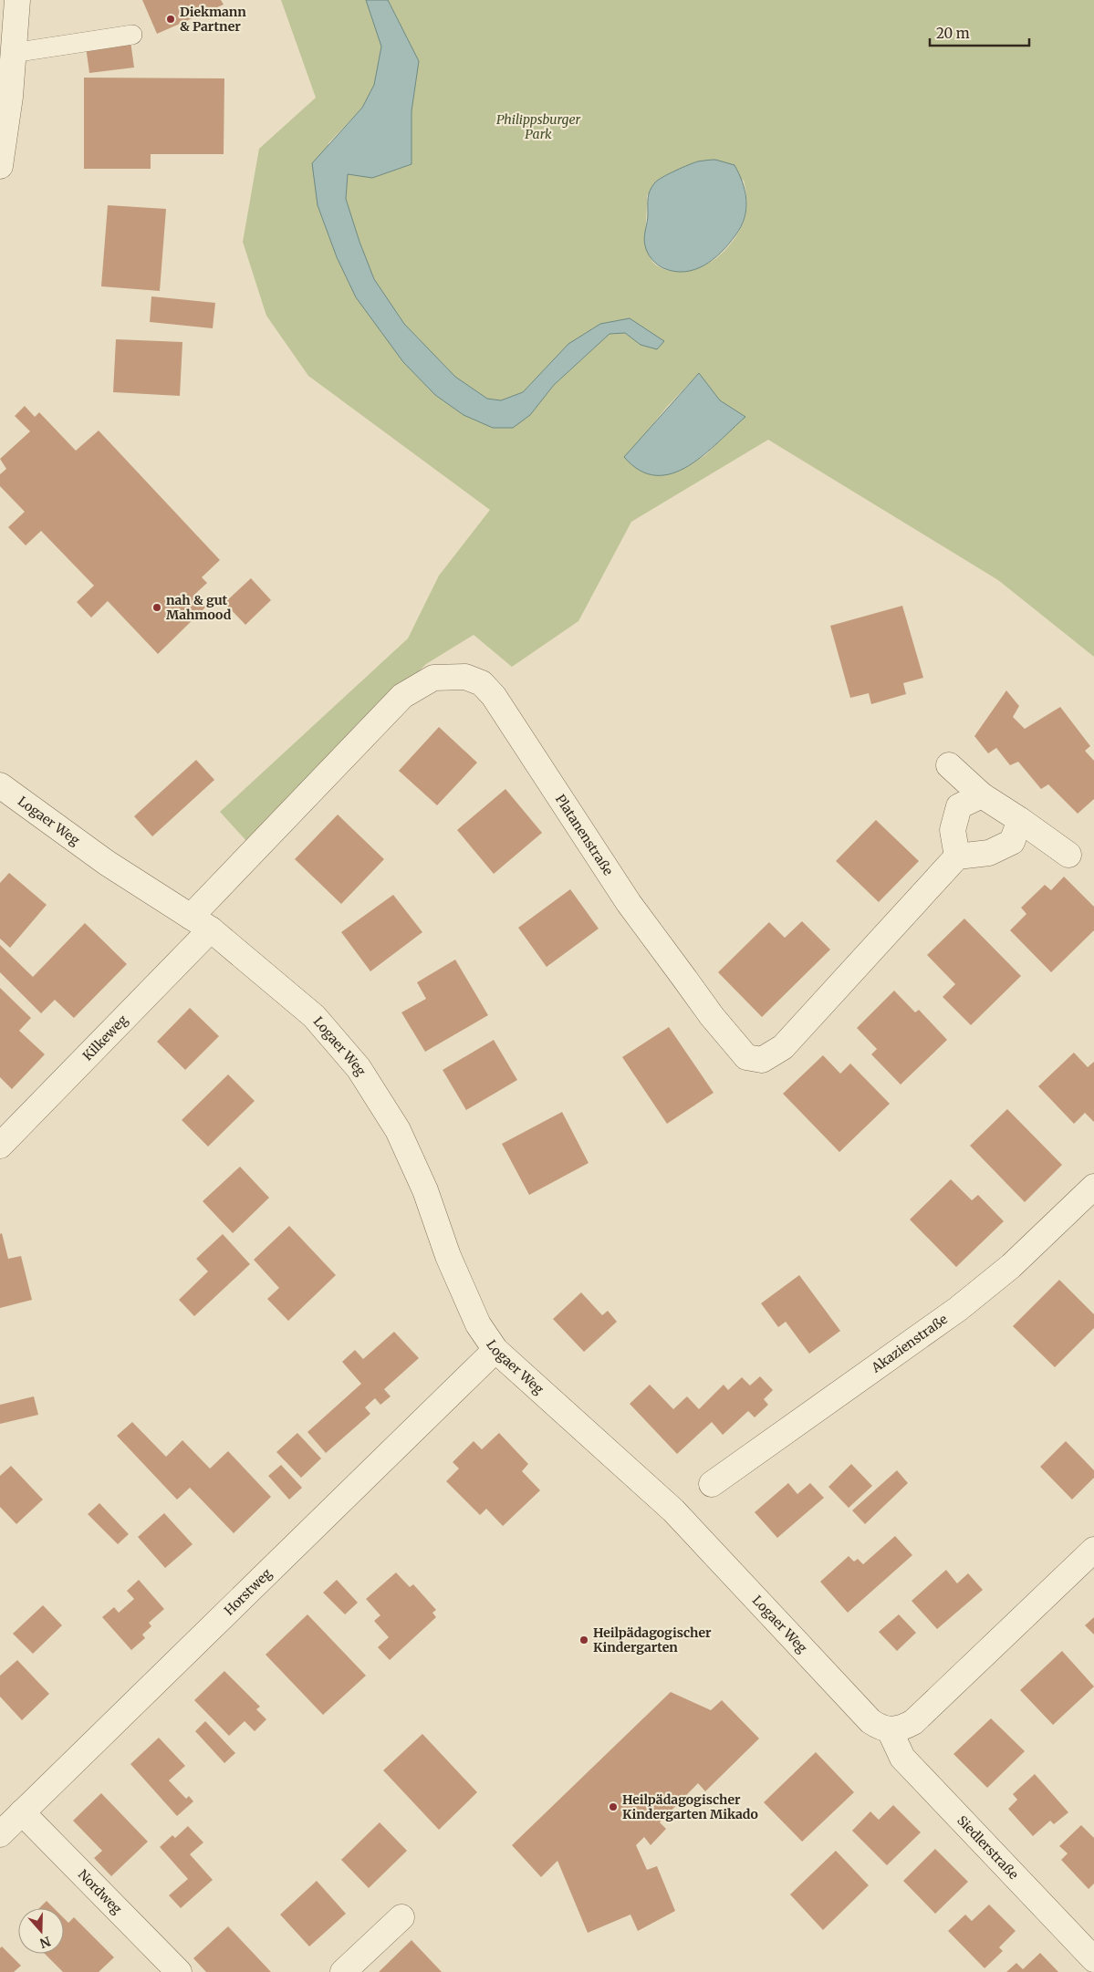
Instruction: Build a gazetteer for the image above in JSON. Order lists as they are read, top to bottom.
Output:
{
  "streets": {
    "street": [
      "Logaer Weg",
      "Platanenstraße",
      "Kilkeweg",
      "Akazienstraße",
      "Horstweg",
      "Siedlerstraße",
      "Nordweg"
    ]
  },
  "crossings": [
    ["Logaer Weg", "Platanenstraße"],
    ["Logaer Weg", "Kilkeweg"],
    ["Logaer Weg", "Horstweg"],
    ["Logaer Weg", "Siedlerstraße"],
    ["Platanenstraße", "Kilkeweg"],
    ["Horstweg", "Nordweg"]
  ],
  "parks": ["Philippsburger Park"],
  "places": [
    "Diekmann & Partner",
    "nah & gut Mahmood",
    "Heilpädagogischer Kindergarten",
    "Heilpädagogischer Kindergarten Mikado"
  ],
  "scale_bar": "20 m",
  "north": "bottom"
}
